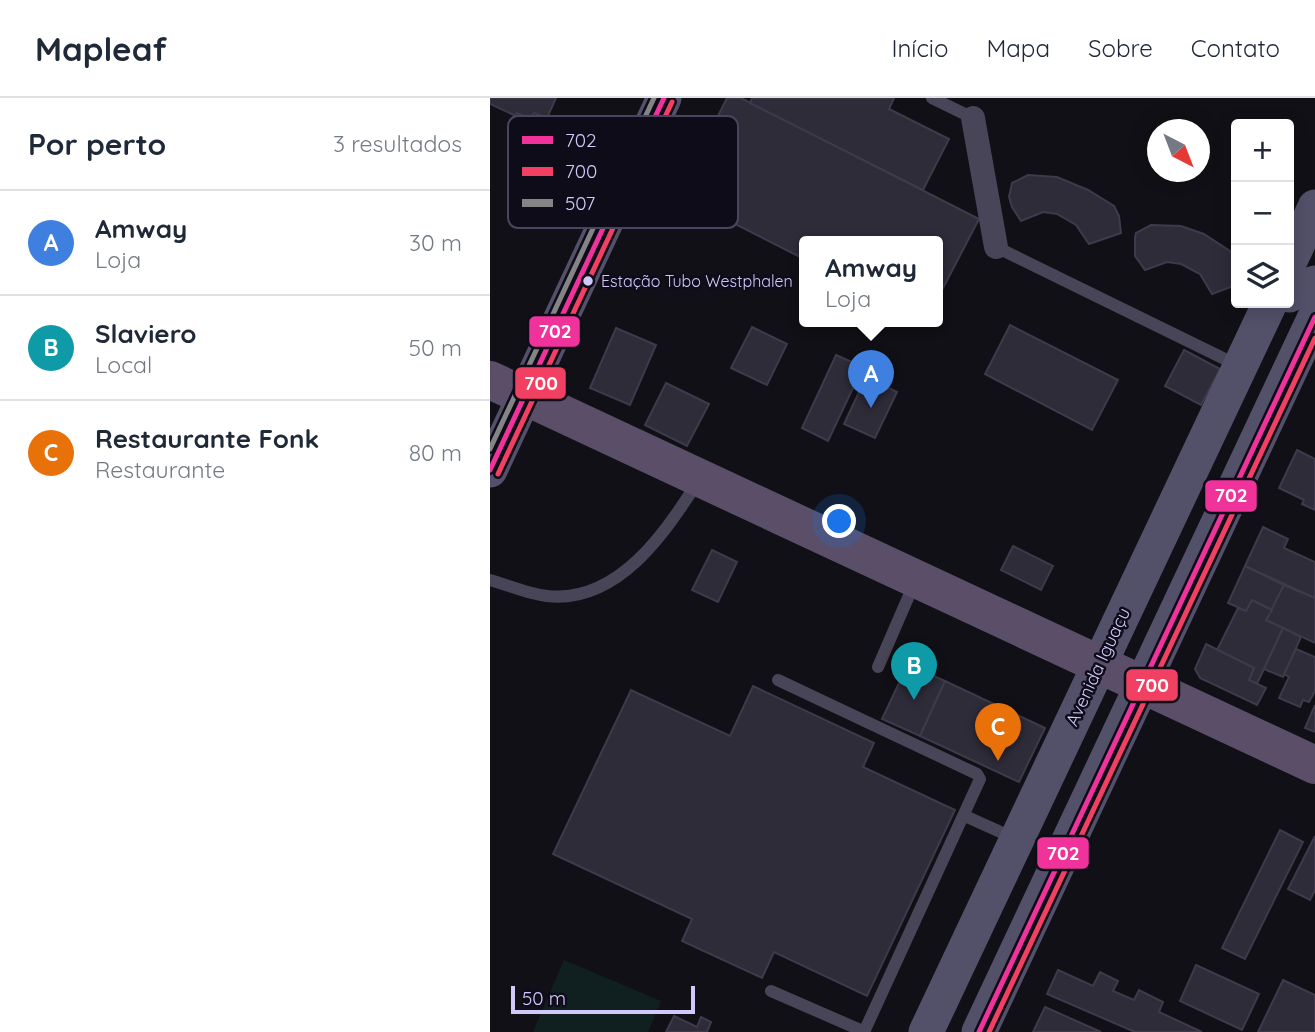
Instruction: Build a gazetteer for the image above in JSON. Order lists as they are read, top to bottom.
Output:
{
  "streets": {
    "main road": ["Avenida Iguaçu"]
  },
  "places": ["Estação Tubo Westphalen"],
  "lines": ["transit line 702", "transit line 507", "transit line 700"],
  "legend": ["702", "700", "507"],
  "scale_bar": "50 m",
  "north": "bottom right",
  "page": {
    "header": "Mapleaf",
    "nav": [
      "Início",
      "Mapa",
      "Sobre",
      "Contato"
    ],
    "heading": ["Por perto", "3 resultados"],
    "map_buttons": ["+", "−"],
    "list": [
      {
        "mark": "A",
        "name": "Amway",
        "note": "Loja",
        "value": "30 m"
      },
      {
        "mark": "B",
        "name": "Slaviero",
        "note": "Local",
        "value": "50 m"
      },
      {
        "mark": "C",
        "name": "Restaurante Fonk",
        "note": "Restaurante",
        "value": "80 m"
      }
    ],
    "popup": ["Amway", "Loja"],
    "pins": ["A", "B", "C"],
    "scale": "50 m"
  }
}
